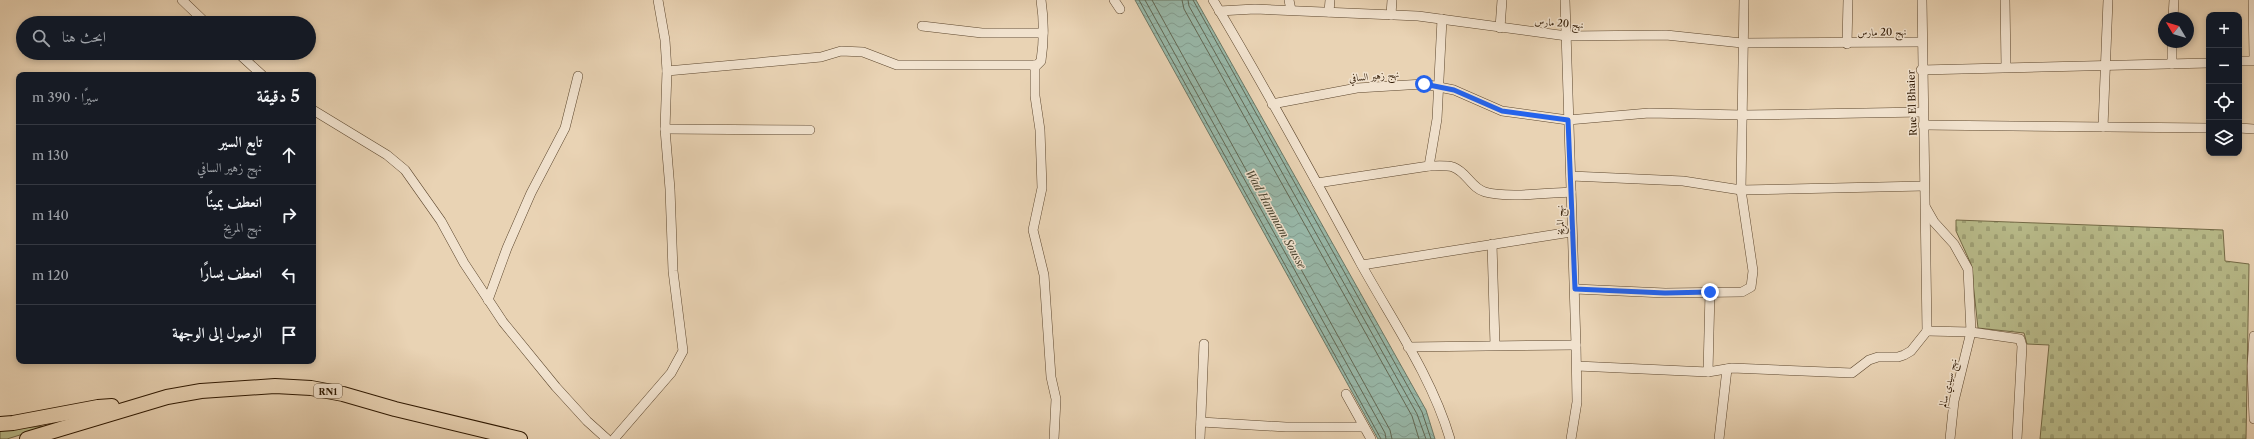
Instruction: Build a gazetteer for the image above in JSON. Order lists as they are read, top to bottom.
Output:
{
  "streets": {
    "main road": ["RN1"],
    "street": [
      "نهج 20 مارس",
      "نهج زهير السافي",
      "Rue El Bhaier",
      "نهج المريخ",
      "نهج سيدي سالم"
    ]
  },
  "crossings": [
    ["نهج 20 مارس", "Rue El Bhaier"],
    ["نهج 20 مارس", "نهج المريخ"],
    ["نهج زهير السافي", "Rue El Bhaier"],
    ["نهج زهير السافي", "نهج المريخ"],
    ["Rue El Bhaier", "نهج سيدي سالم"]
  ],
  "water": ["Wad Hammam Sousse"],
  "north": "top left",
  "page": {
    "map_buttons": ["+", "−"],
    "search": "ابحث هنا",
    "heading": ["5 دقيقة", "سيرًا · 390 m"],
    "list": [
      ["تابع السير", "نهج زهير السافي", "130 m"],
      ["انعطف يمينًا", "نهج المريخ", "140 m"],
      ["انعطف يسارًا", "120 m"],
      "الوصول إلى الوجهة"
    ]
  }
}
